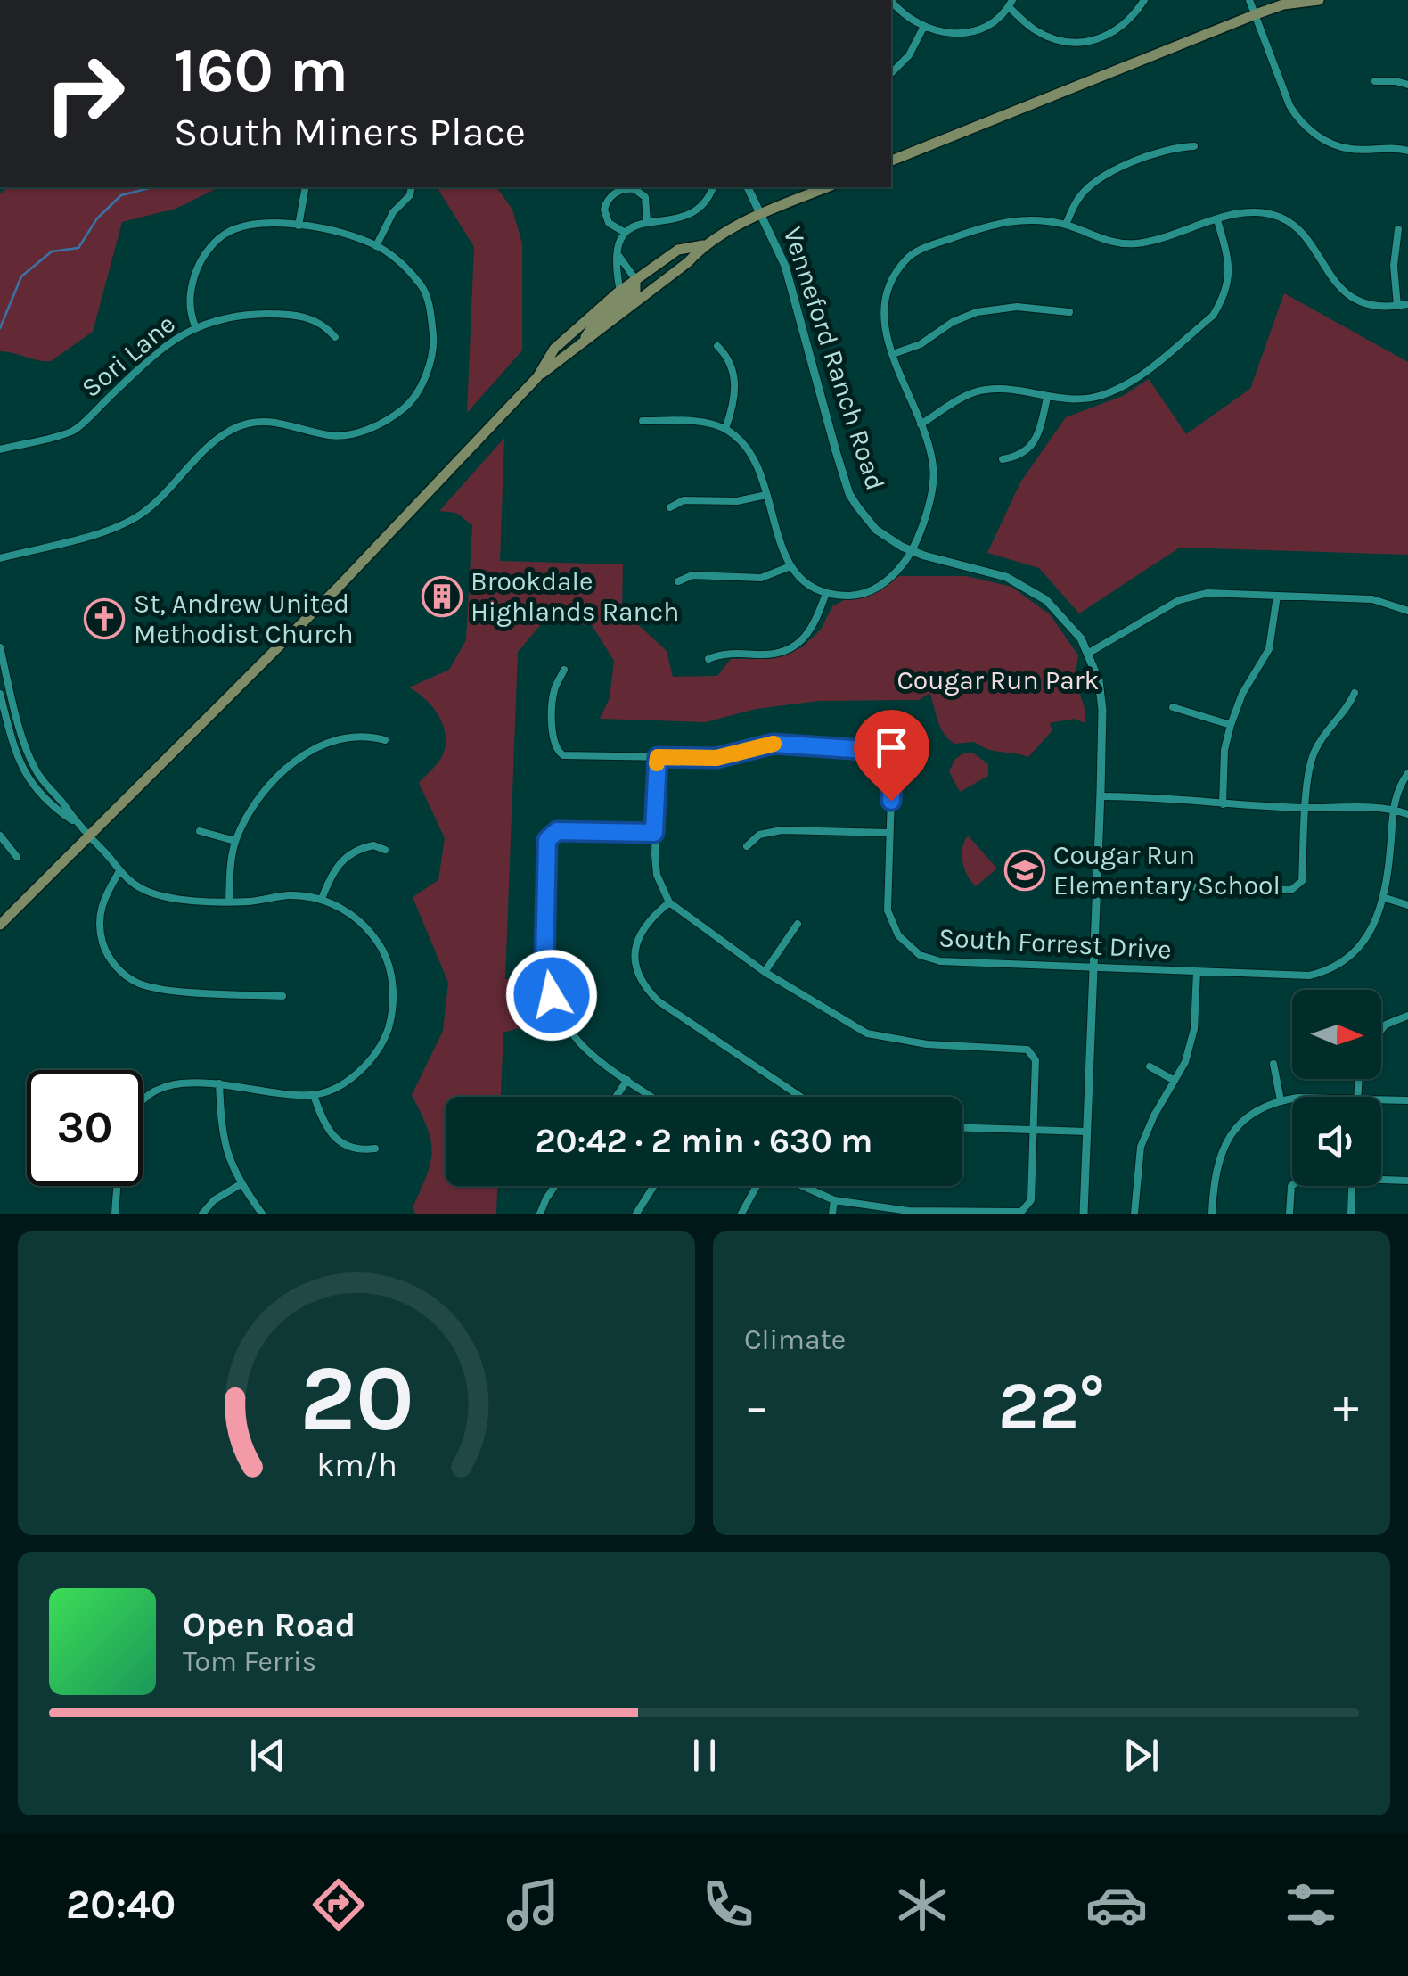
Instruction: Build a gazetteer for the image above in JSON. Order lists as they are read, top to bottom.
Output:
{
  "streets": {
    "street": ["Sori Lane", "Venneford Ranch Road", "South Forrest Drive"]
  },
  "crossings": [
    ["Venneford Ranch Road", "South Forrest Drive"]
  ],
  "parks": ["Cougar Run Park"],
  "places": {
    "building": ["Brookdale Highlands Ranch"],
    "church": ["St, Andrew United Methodist Church"],
    "school or university": ["Cougar Run Elementary School"]
  },
  "north": "right",
  "page": {
    "turn": ["160 m", "South Miners Place"],
    "limit": "30",
    "trip": "20:42 · 2 min · 630 m",
    "tile": "Climate",
    "heat": ["−", "22°", "+"],
    "song": ["Open Road", "Tom Ferris"],
    "tabs": "20:40",
    "gauge": ["20", "km/h"]
  }
}
